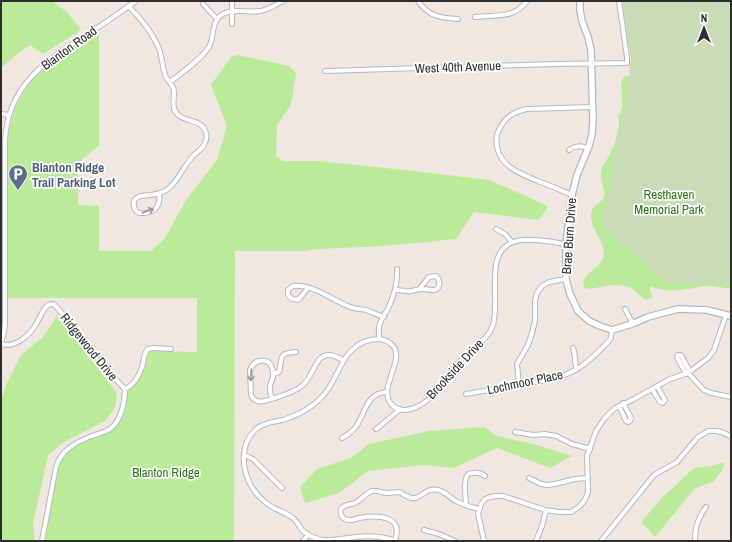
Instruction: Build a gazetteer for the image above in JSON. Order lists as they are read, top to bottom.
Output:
{
  "streets": {
    "street": [
      "Blanton Road",
      "West 40th Avenue",
      "Brae Burn Drive",
      "Ridgewood Drive",
      "Brookside Drive",
      "Lochmoor Place"
    ]
  },
  "crossings": [
    ["Blanton Road", "Ridgewood Drive"],
    ["West 40th Avenue", "Brae Burn Drive"],
    ["Brae Burn Drive", "Lochmoor Place"]
  ],
  "parks": ["Resthaven Memorial Park", "Blanton Ridge"],
  "places": {
    "parking": ["Blanton Ridge Trail Parking Lot"]
  },
  "north": "top"
}
